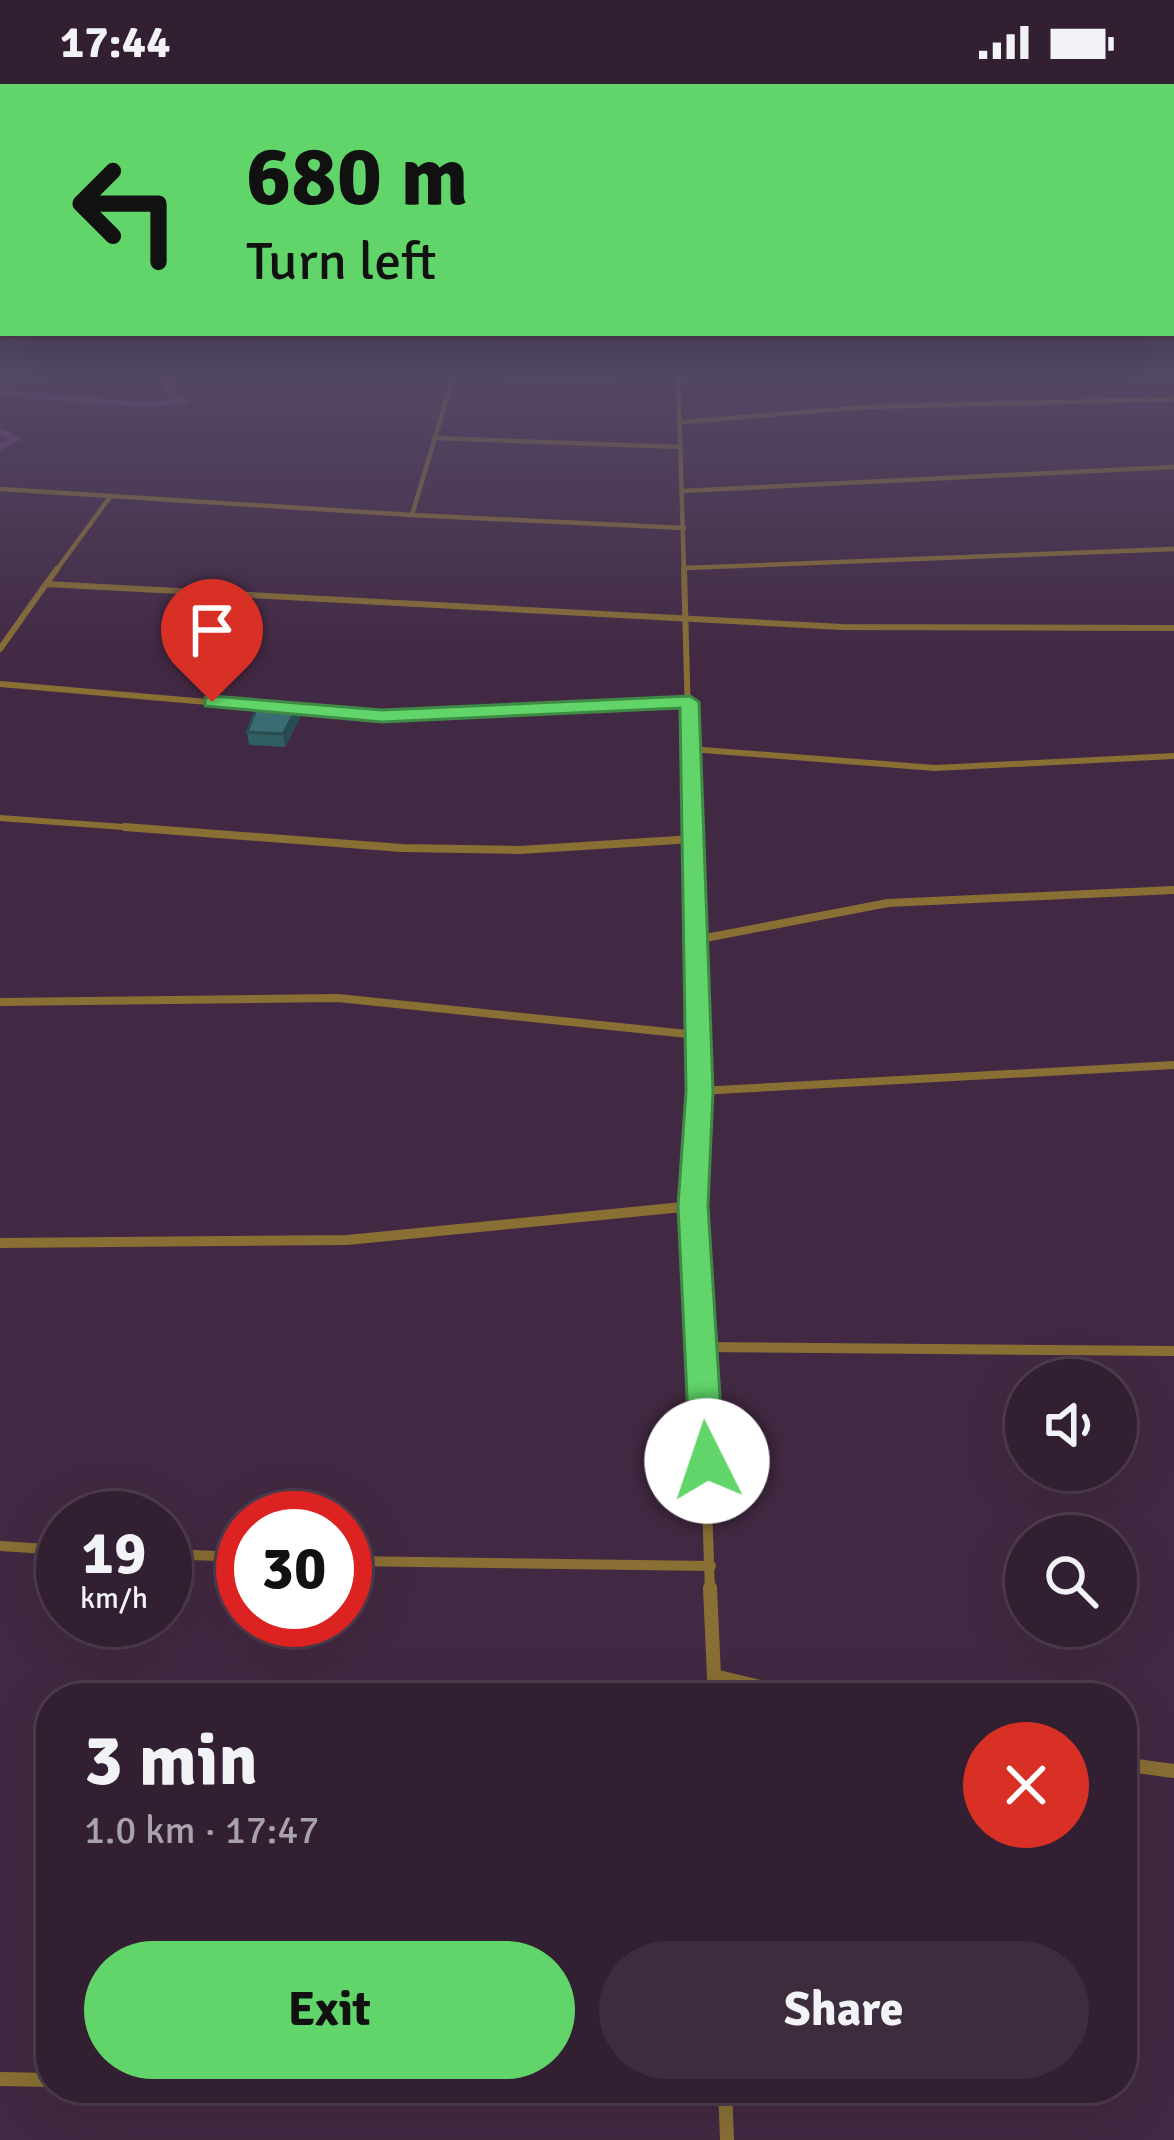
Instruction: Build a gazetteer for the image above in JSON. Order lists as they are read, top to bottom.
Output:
{
  "page": {
    "status": "17:44",
    "turn": ["680 m", "Turn left"],
    "speed": "19 km/h",
    "limit": "30",
    "heading": ["3 min", "1.0 km · 17:47"],
    "buttons": ["Exit", "Share"]
  }
}
